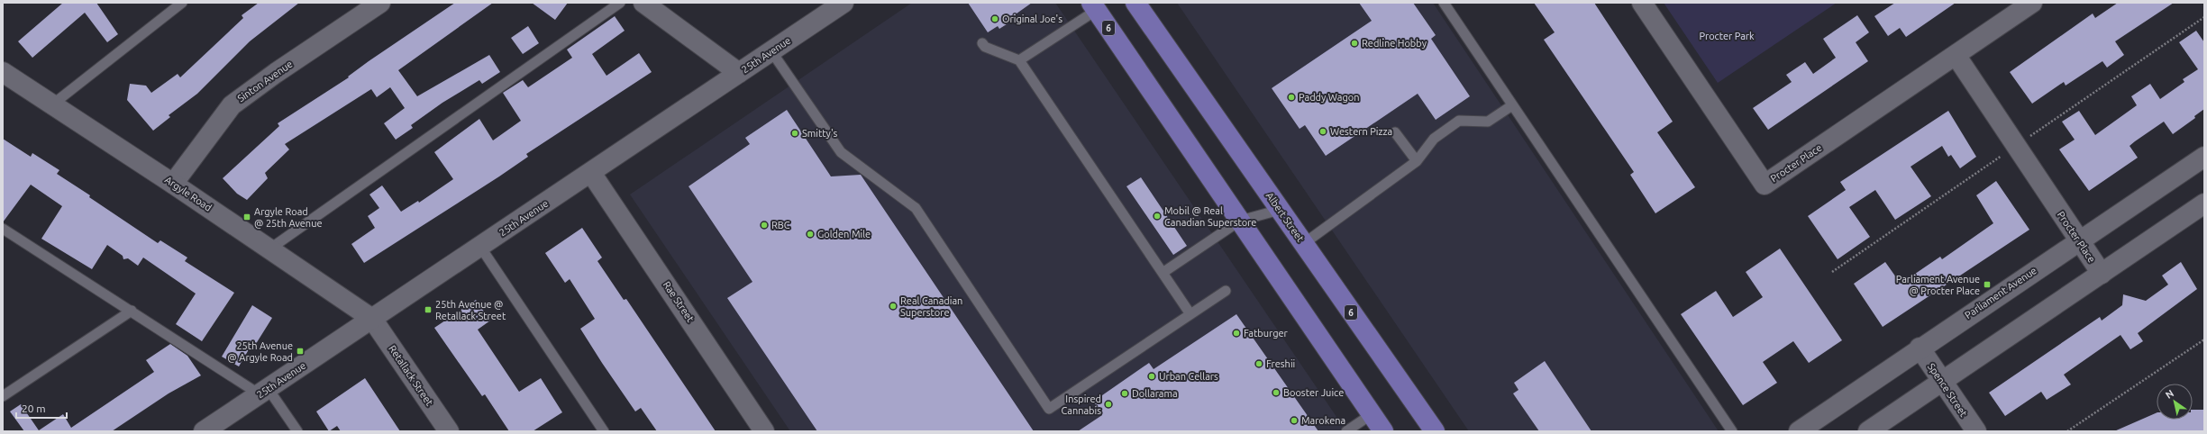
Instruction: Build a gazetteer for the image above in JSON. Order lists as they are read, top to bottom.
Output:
{
  "streets": {
    "main road": ["6", "Albert Street"],
    "street": [
      "25th Avenue",
      "Sinton Avenue",
      "Procter Place",
      "Argyle Road",
      "Parliament Avenue",
      "Rae Street",
      "Retallack Street",
      "Spence Street"
    ]
  },
  "crossings": [
    ["25th Avenue", "Argyle Road"],
    ["25th Avenue", "Rae Street"],
    ["25th Avenue", "Retallack Street"],
    ["Sinton Avenue", "Argyle Road"],
    ["Procter Place", "Parliament Avenue"],
    ["Argyle Road", "Retallack Street"],
    ["Parliament Avenue", "Spence Street"]
  ],
  "parks": ["Procter Park"],
  "places": {
    "other": [
      "Original Joe's",
      "Redline Hobby",
      "Paddy Wagon",
      "Western Pizza",
      "Smitty's",
      "Mobil @ Real Canadian Superstore",
      "RBC",
      "Golden Mile",
      "Real Canadian Superstore",
      "Fatburger",
      "Freshii",
      "Urban Cellars",
      "Booster Juice",
      "Dollarama",
      "Inspired Cannabis",
      "Marokena"
    ],
    "transit": [
      "Argyle Road @ 25th Avenue",
      "Parliament Avenue @ Procter Place",
      "25th Avenue @ Retallack Street",
      "25th Avenue @ Argyle Road"
    ]
  },
  "scale_bar": "20 m",
  "north": "top left"
}
